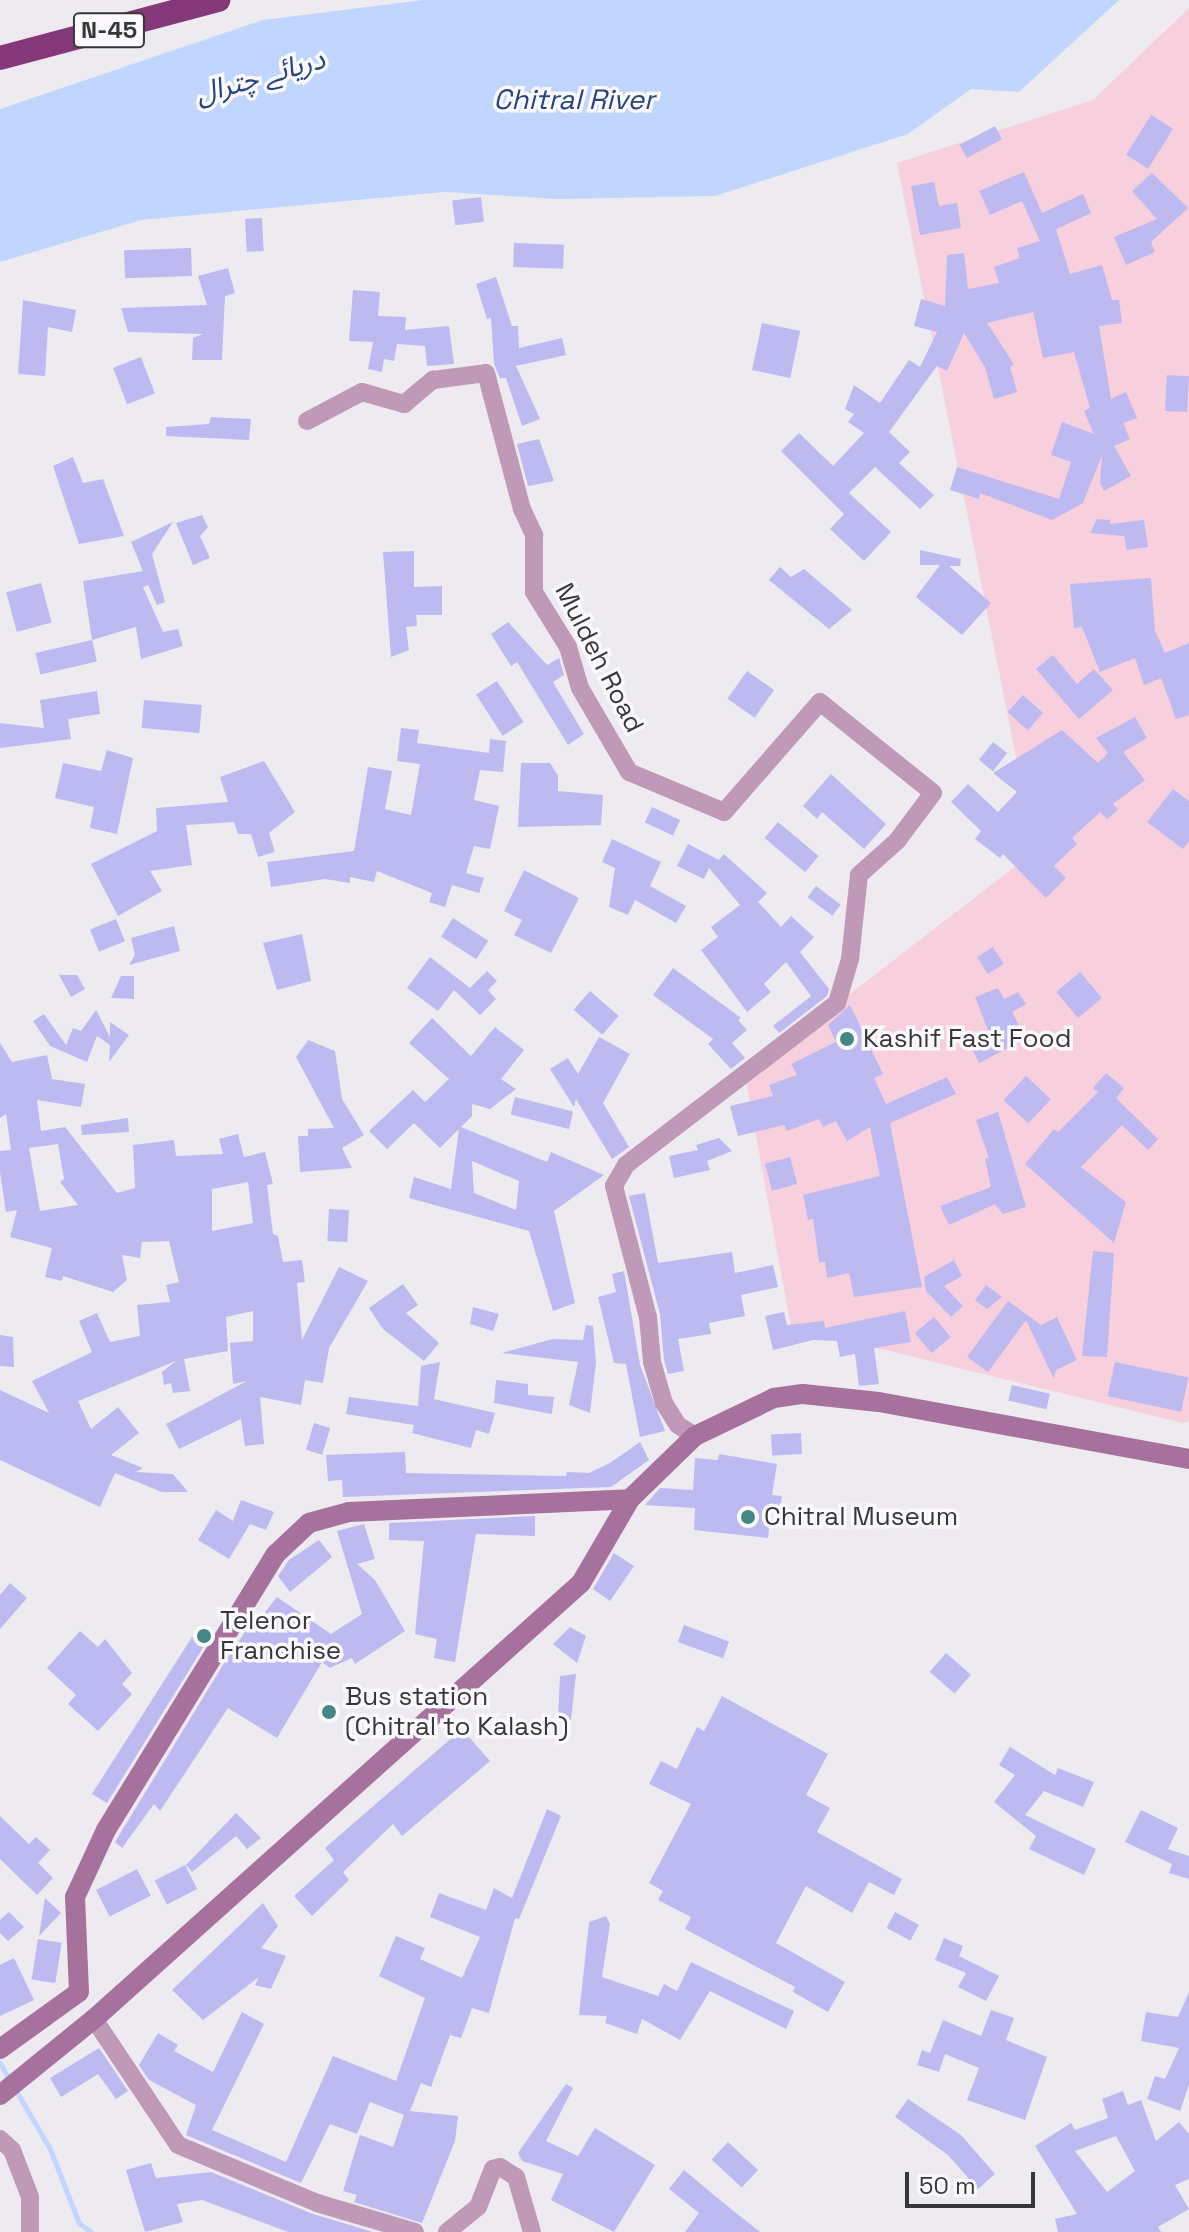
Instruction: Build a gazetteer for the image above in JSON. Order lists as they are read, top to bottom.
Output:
{
  "streets": {
    "highway": ["N-45"],
    "street": ["Muldeh Road"]
  },
  "water": ["دریائے چترال", "Chitral River"],
  "places": [
    "Kashif Fast Food",
    "Chitral Museum",
    "Telenor Franchise",
    "Bus station (Chitral to Kalash)"
  ],
  "scale_bar": "50 m"
}
